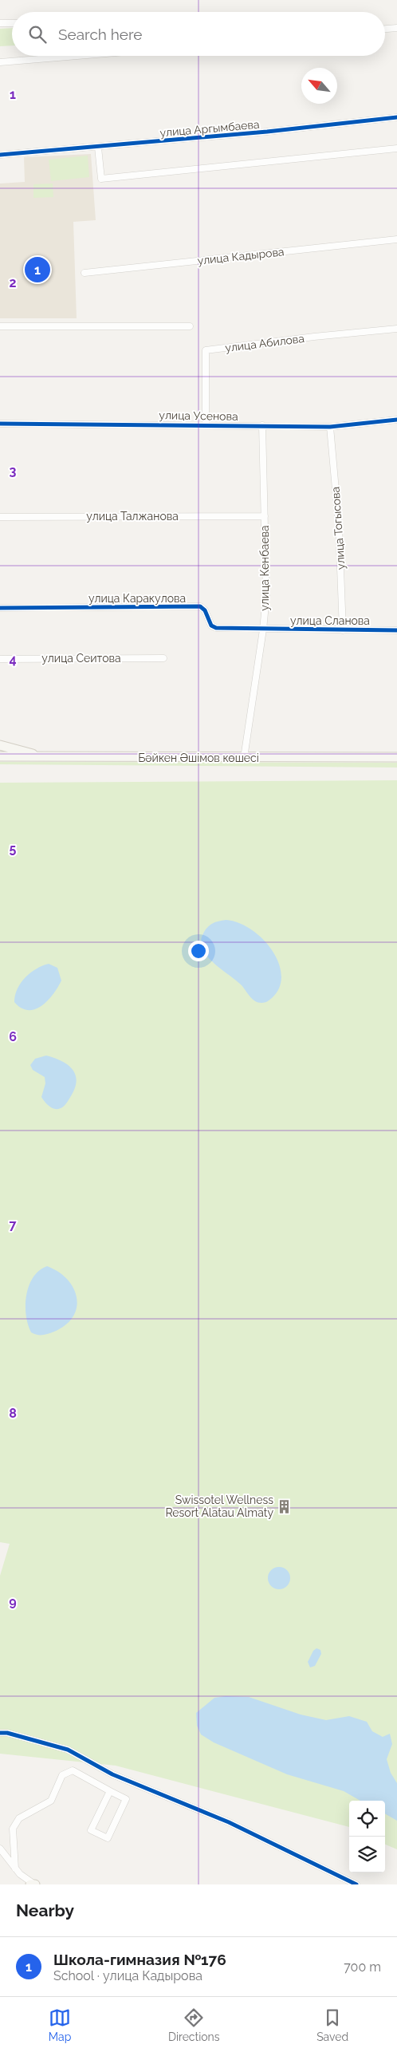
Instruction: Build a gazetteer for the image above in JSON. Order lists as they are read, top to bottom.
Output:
{
  "streets": {
    "main road": ["Бәйкен Әшімов көшесі"],
    "street": [
      "улица Аргымбаева",
      "улица Кадырова",
      "улица Абилова",
      "улица Усенова",
      "улица Талжанова",
      "улица Тогысова",
      "улица Кенбаева",
      "улица Каракулова",
      "улица Сланова",
      "улица Сеитова"
    ]
  },
  "crossings": [
    ["улица Абилова", "улица Усенова"],
    ["улица Усенова", "улица Тогысова"],
    ["улица Усенова", "улица Кенбаева"],
    ["улица Талжанова", "улица Кенбаева"],
    ["улица Тогысова", "улица Сланова"],
    ["улица Кенбаева", "улица Каракулова"],
    ["улица Кенбаева", "улица Сланова"],
    ["улица Кенбаева", "Бәйкен Әшімов көшесі"],
    ["улица Каракулова", "улица Сланова"]
  ],
  "places": {
    "building": ["Swissotel Wellness Resort Alatau Almaty"]
  },
  "north": "top left",
  "page": {
    "search": "Search here",
    "pins": "1",
    "heading": "Nearby",
    "list": [
      {
        "mark": "1",
        "name": "Школа-гимназия №176",
        "note": "School · улица Кадырова",
        "value": "700 m"
      }
    ],
    "nav": ["Map", "Directions", "Saved"]
  },
  "grid": {
    "rows": [
      "1",
      "2",
      "3",
      "4",
      "5",
      "6",
      "7",
      "8",
      "9"
    ]
  }
}
